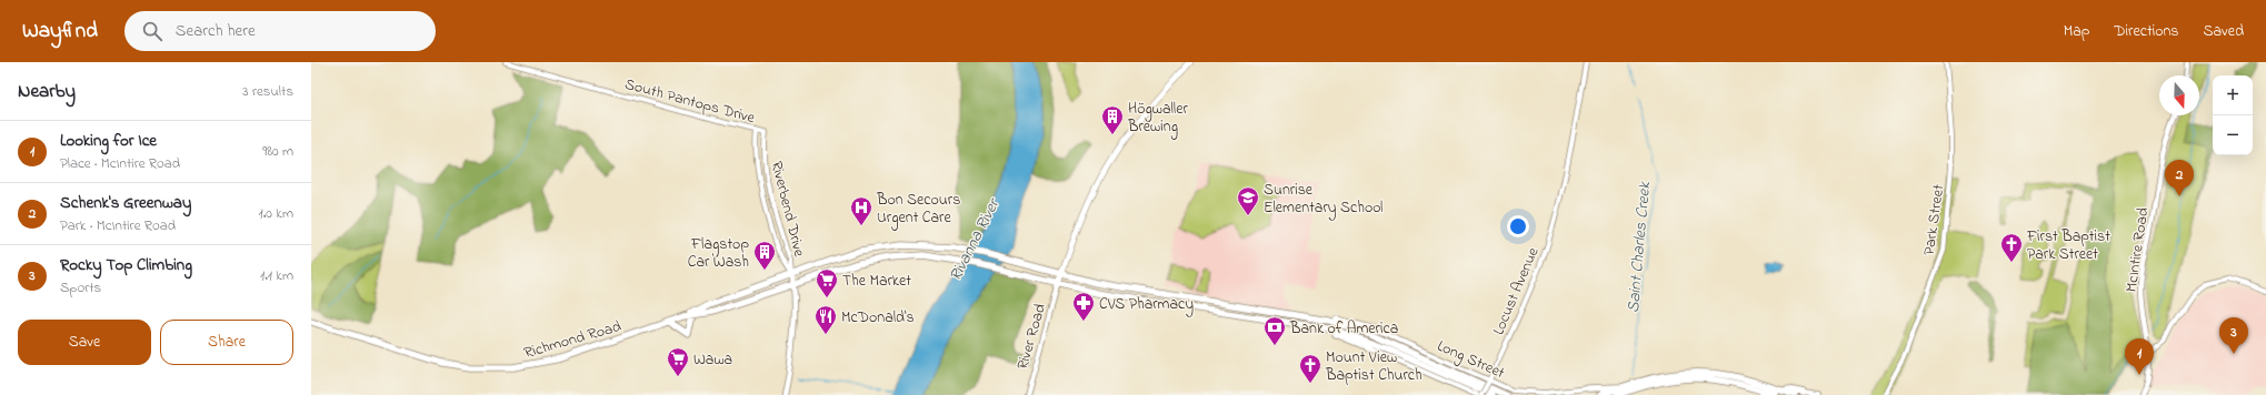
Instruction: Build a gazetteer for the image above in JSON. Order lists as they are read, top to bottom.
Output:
{
  "streets": {
    "highway": ["Richmond Road"],
    "main road": ["McIntire Road"],
    "street": [
      "South Pantops Drive",
      "Riverbend Drive",
      "Park Street",
      "Locust Avenue",
      "River Road",
      "Long Street"
    ]
  },
  "crossings": [
    ["South Pantops Drive", "Riverbend Drive"],
    ["Riverbend Drive", "Richmond Road"],
    ["Locust Avenue", "Long Street"],
    ["River Road", "Richmond Road"]
  ],
  "water": ["Rivanna River", "Saint Charles Creek"],
  "places": {
    "building": ["Högwaller Brewing", "Flagstop Car Wash"],
    "school or university": ["Sunrise Elementary School"],
    "hospital": ["Bon Secours Urgent Care"],
    "church": ["First Baptist Park Street", "Mount View Baptist Church"],
    "supermarket": ["The Market", "Wawa"],
    "pharmacy": ["CVS Pharmacy"],
    "restaurant": ["McDonald's"],
    "bank": ["Bank of America"]
  },
  "north": "bottom",
  "page": {
    "header": "Wayfind",
    "search": "Search here",
    "nav": ["Map", "Directions", "Saved"],
    "heading": ["Nearby", "3 results"],
    "map_buttons": ["+", "−"],
    "list": [
      {
        "mark": "1",
        "name": "Looking for Ice",
        "note": "Place · McIntire Road",
        "value": "980 m"
      },
      {
        "mark": "2",
        "name": "Schenk's Greenway",
        "note": "Park · McIntire Road",
        "value": "1.0 km"
      },
      {
        "mark": "3",
        "name": "Rocky Top Climbing",
        "note": "Sports",
        "value": "1.1 km"
      }
    ],
    "pins": ["2", "3", "1"],
    "buttons": ["Save", "Share"]
  }
}
